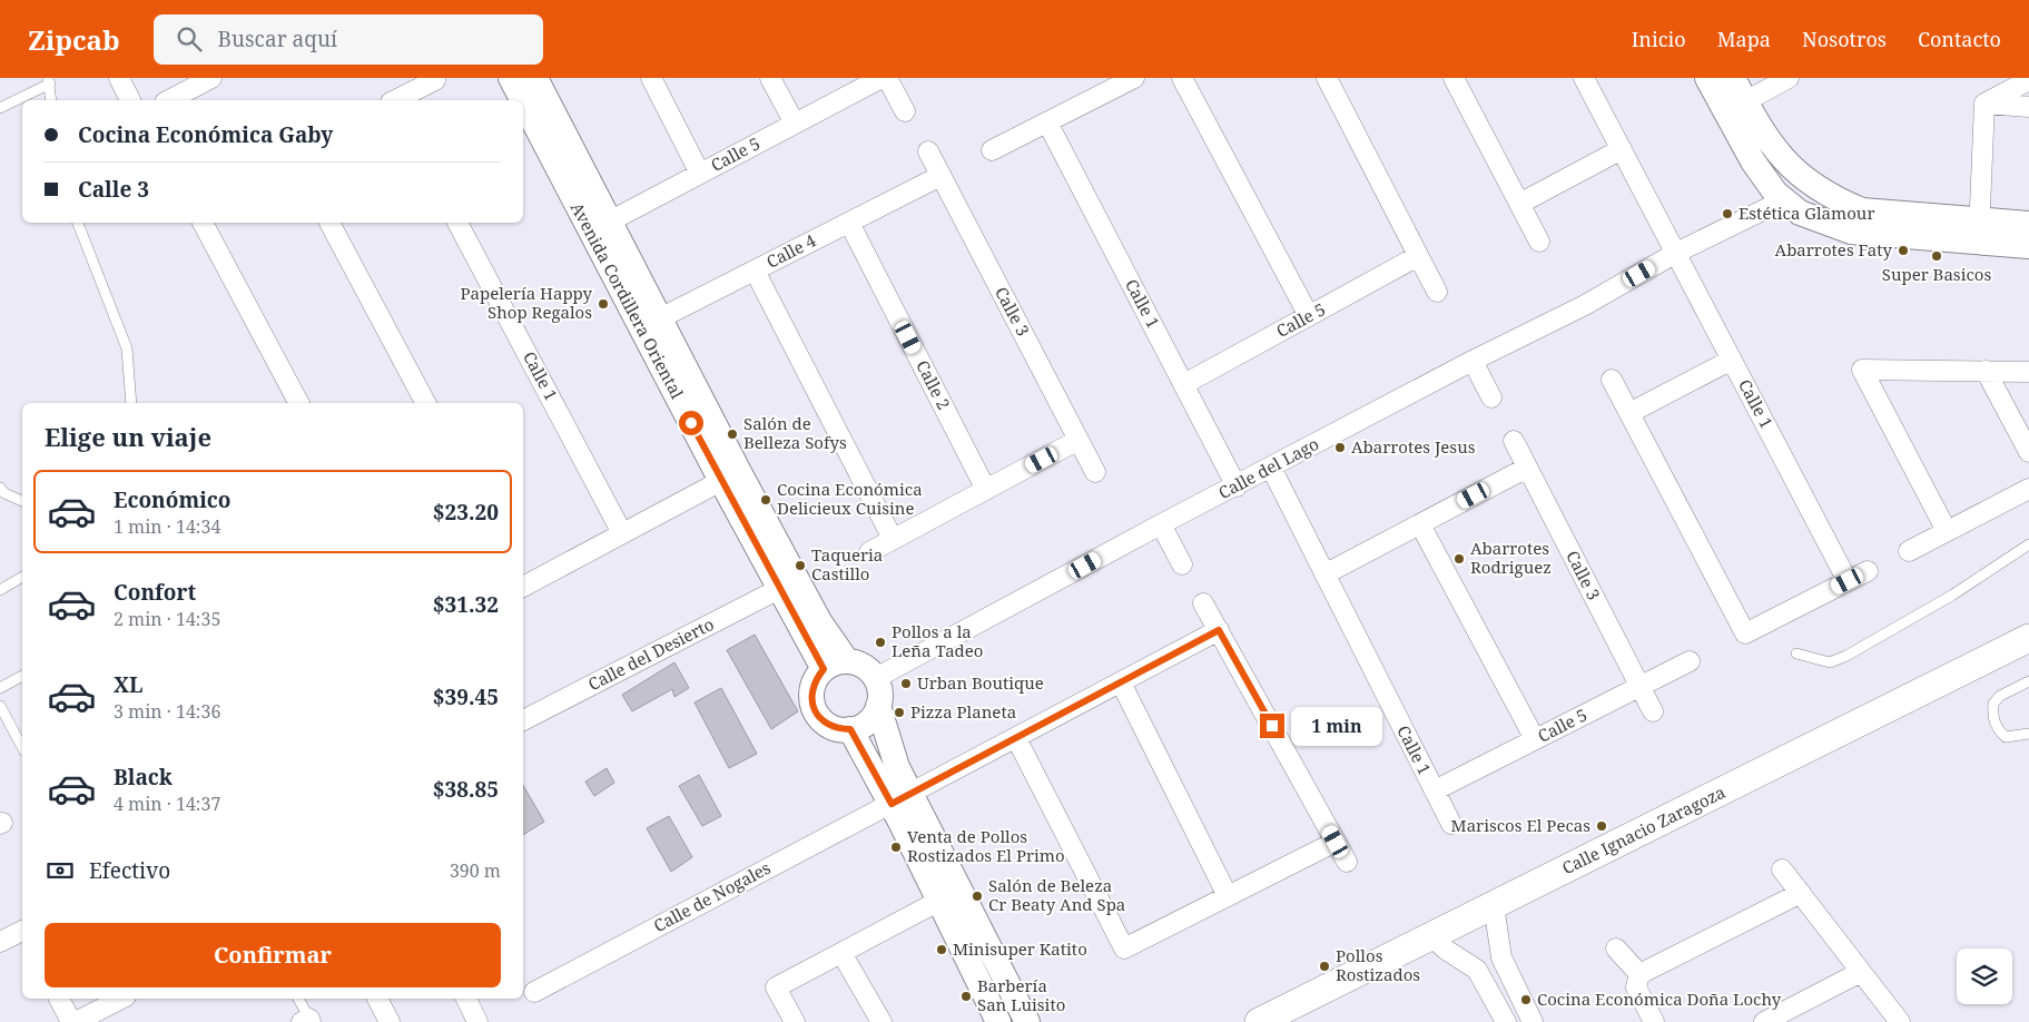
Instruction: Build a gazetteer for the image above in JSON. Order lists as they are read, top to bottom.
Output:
{
  "streets": {
    "main road": ["Calle Ignacio Zaragoza"],
    "street": [
      "Calle 5",
      "Calle 4",
      "Avenida Cordillera Oriental",
      "Calle 1",
      "Calle 3",
      "Calle 2",
      "Calle del Lago",
      "Calle del Desierto",
      "Calle de Nogales"
    ]
  },
  "crossings": [
    ["Calle 5", "Avenida Cordillera Oriental"],
    ["Calle 5", "Calle 1"],
    ["Calle 5", "Calle 3"],
    ["Calle 4", "Avenida Cordillera Oriental"],
    ["Calle 4", "Calle 3"],
    ["Calle 4", "Calle 2"],
    ["Avenida Cordillera Oriental", "Calle del Lago"],
    ["Avenida Cordillera Oriental", "Calle del Desierto"],
    ["Calle 1", "Calle del Lago"]
  ],
  "places": [
    "Estética Glamour",
    "Abarrotes Faty",
    "Super Basicos",
    "Papelería Happy Shop Regalos",
    "Salón de Belleza Sofys",
    "Abarrotes Jesus",
    "Cocina Económica Delicieux Cuisine",
    "Abarrotes Rodriguez",
    "Taqueria Castillo",
    "Pollos a la Leña Tadeo",
    "Urban Boutique",
    "Pizza Planeta",
    "Mariscos El Pecas",
    "Venta de Pollos Rostizados El Primo",
    "Salón de Beleza Cr Beaty And Spa",
    "Minisuper Katito",
    "Pollos Rostizados",
    "Barbería San Luisito",
    "Cocina Económica Doña Lochy"
  ],
  "page": {
    "header": "Zipcab",
    "search": "Buscar aquí",
    "nav": [
      "Inicio",
      "Mapa",
      "Nosotros",
      "Contacto"
    ],
    "banner": ["Cocina Económica Gaby", "Calle 3"],
    "heading": "Elige un viaje",
    "list": [
      {
        "name": "Económico",
        "note": "1 min · 14:34",
        "value": "$23.20"
      },
      {
        "name": "Confort",
        "note": "2 min · 14:35",
        "value": "$31.32"
      },
      {
        "name": "XL",
        "note": "3 min · 14:36",
        "value": "$39.45"
      },
      {
        "name": "Black",
        "note": "4 min · 14:37",
        "value": "$38.85"
      }
    ],
    "bubble": "1 min",
    "pay": ["Efectivo", "390 m"],
    "buttons": "Confirmar"
  }
}
